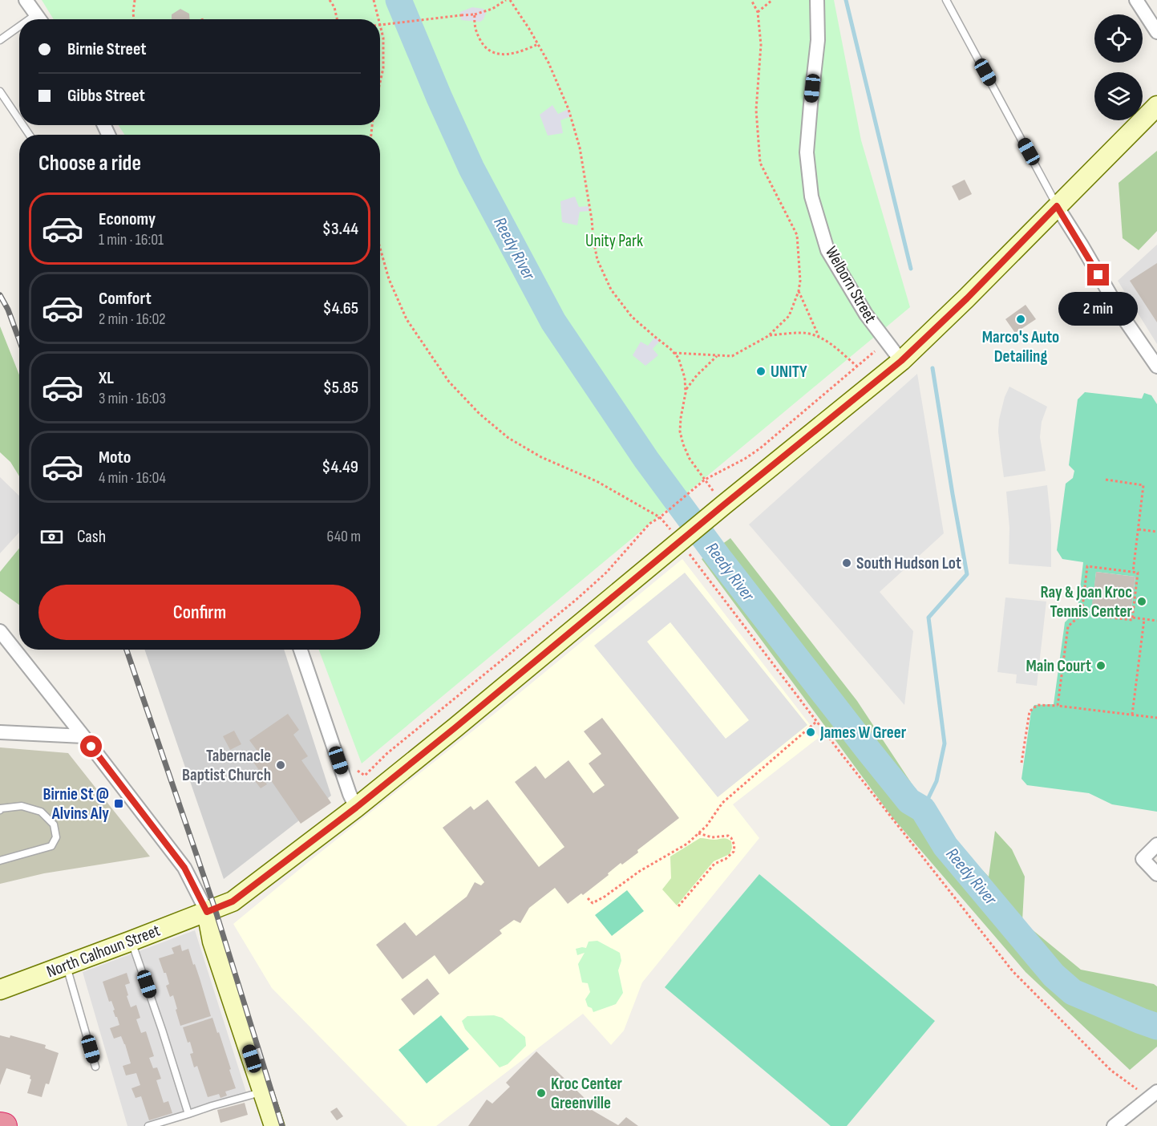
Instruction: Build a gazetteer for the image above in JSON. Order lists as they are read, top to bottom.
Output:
{
  "streets": {
    "street": ["Welborn Street", "North Calhoun Street"]
  },
  "crossings": [
    ["Welborn Street", "North Calhoun Street"]
  ],
  "water": ["Reedy River"],
  "parks": ["Unity Park"],
  "places": {
    "other": [
      "Marco's Auto Detailing",
      "UNITY",
      "South Hudson Lot",
      "Ray & Joan Kroc Tennis Center",
      "Main Court",
      "James W Greer",
      "Tabernacle Baptist Church",
      "Kroc Center Greenville"
    ],
    "transit": ["Birnie St @ Alvins Aly"]
  },
  "page": {
    "banner": ["Birnie Street", "Gibbs Street"],
    "heading": "Choose a ride",
    "list": [
      {
        "name": "Economy",
        "note": "1 min · 16:01",
        "value": "$3.44"
      },
      {
        "name": "Comfort",
        "note": "2 min · 16:02",
        "value": "$4.65"
      },
      {
        "name": "XL",
        "note": "3 min · 16:03",
        "value": "$5.85"
      },
      {
        "name": "Moto",
        "note": "4 min · 16:04",
        "value": "$4.49"
      }
    ],
    "bubble": "2 min",
    "pay": ["Cash", "640 m"],
    "buttons": "Confirm"
  }
}
